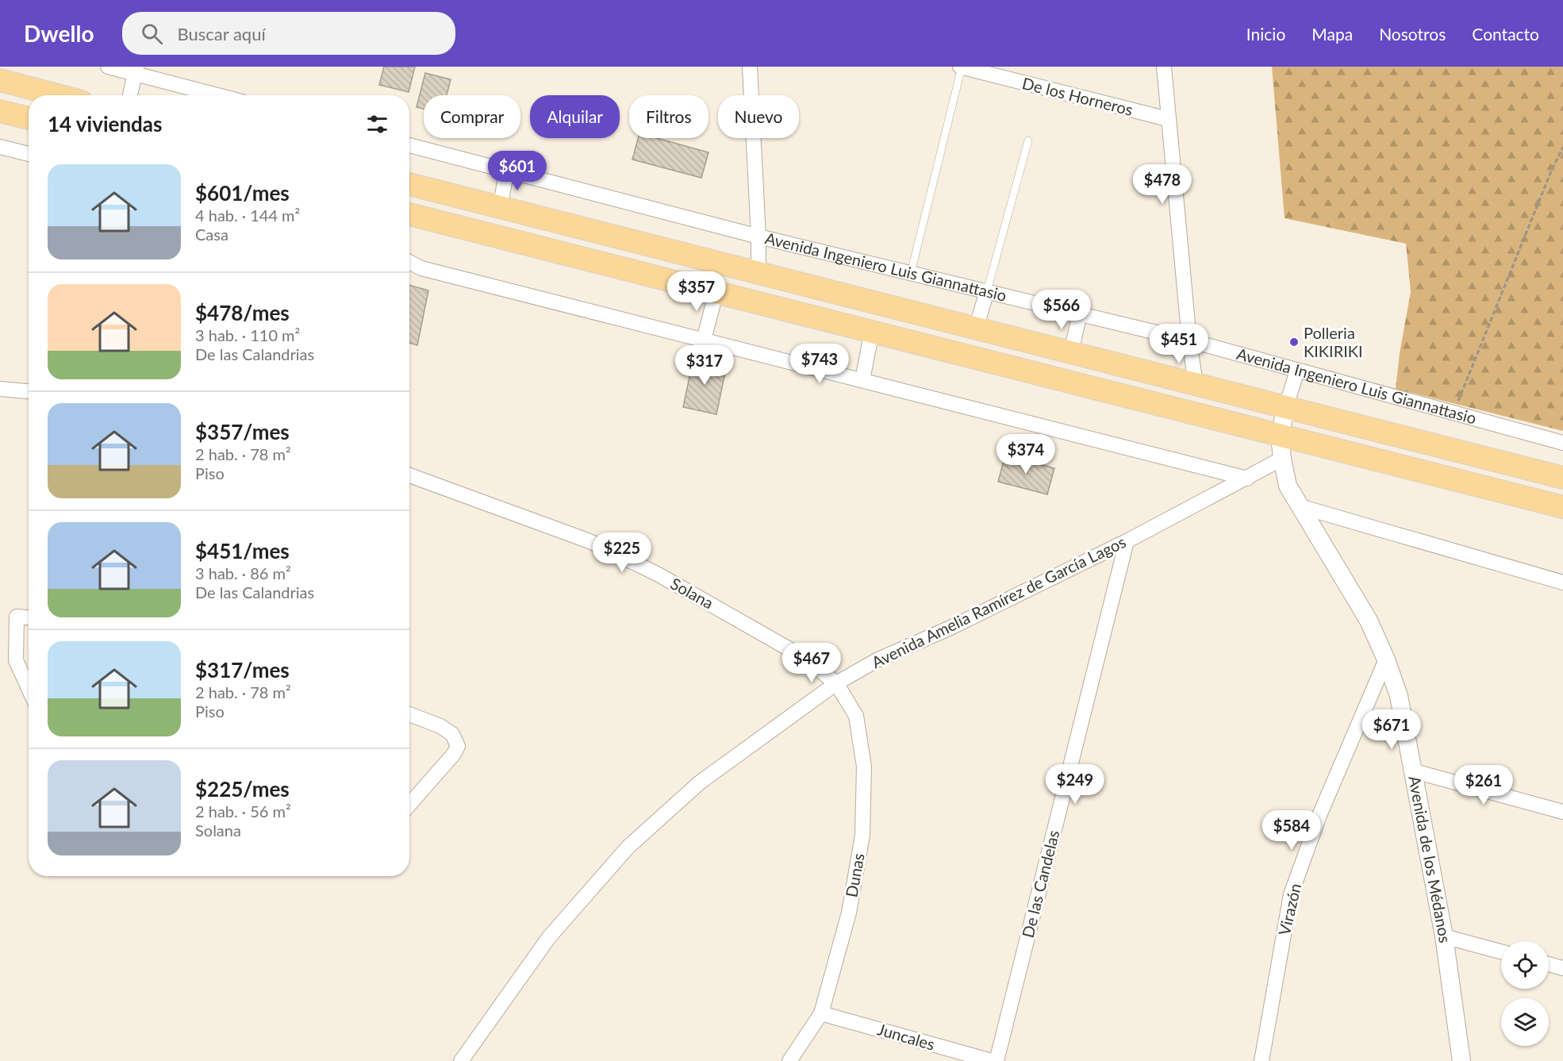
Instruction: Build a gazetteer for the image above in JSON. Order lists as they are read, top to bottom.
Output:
{
  "streets": {
    "street": [
      "De los Horneros",
      "Avenida Ingeniero Luis Giannattasio",
      "Solana",
      "Avenida Amelia Ramírez de García Lagos",
      "Avenida de los Médanos",
      "Dunas",
      "De las Candelas",
      "Virazón",
      "Juncales"
    ]
  },
  "crossings": [
    ["Solana", "Avenida Amelia Ramírez de García Lagos"],
    ["Solana", "Dunas"],
    ["Avenida Amelia Ramírez de García Lagos", "Avenida de los Médanos"],
    ["Avenida Amelia Ramírez de García Lagos", "Dunas"],
    ["Avenida Amelia Ramírez de García Lagos", "De las Candelas"],
    ["Avenida de los Médanos", "Virazón"],
    ["Dunas", "Juncales"]
  ],
  "places": ["Polleria KIKIRIKI"],
  "page": {
    "header": "Dwello",
    "search": "Buscar aquí",
    "nav": [
      "Inicio",
      "Mapa",
      "Nosotros",
      "Contacto"
    ],
    "chip": [
      "Comprar",
      "Alquilar",
      "Filtros",
      "Nuevo"
    ],
    "heading": "14 viviendas",
    "price": [
      "$601",
      "$478",
      "$357",
      "$566",
      "$451",
      "$743",
      "$317",
      "$374",
      "$225",
      "$467",
      "$671",
      "$249",
      "$261",
      "$584"
    ],
    "list": [
      {
        "name": "$601/mes",
        "note": "4 hab. · 144 m² · Casa"
      },
      {
        "name": "$478/mes",
        "note": "3 hab. · 110 m² · De las Calandrias"
      },
      {
        "name": "$357/mes",
        "note": "2 hab. · 78 m² · Piso"
      },
      {
        "name": "$451/mes",
        "note": "3 hab. · 86 m² · De las Calandrias"
      },
      {
        "name": "$317/mes",
        "note": "2 hab. · 78 m² · Piso"
      },
      {
        "name": "$225/mes",
        "note": "2 hab. · 56 m² · Solana"
      }
    ]
  }
}
